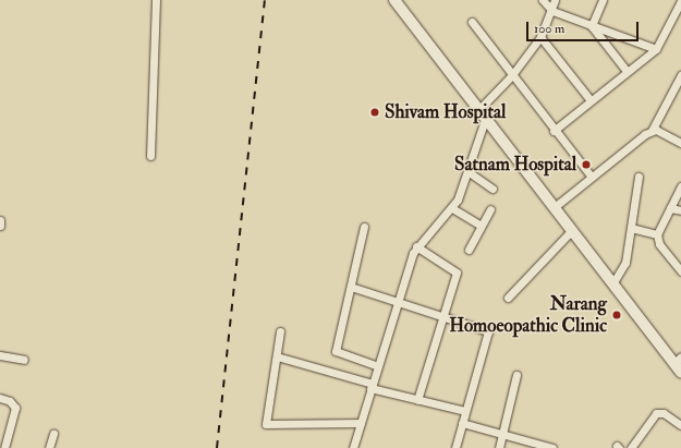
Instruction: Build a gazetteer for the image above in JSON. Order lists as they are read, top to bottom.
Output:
{
  "places": ["Shivam Hospital", "Satnam Hospital", "Narang Homoeopathic Clinic"],
  "scale_bar": "100 m"
}
